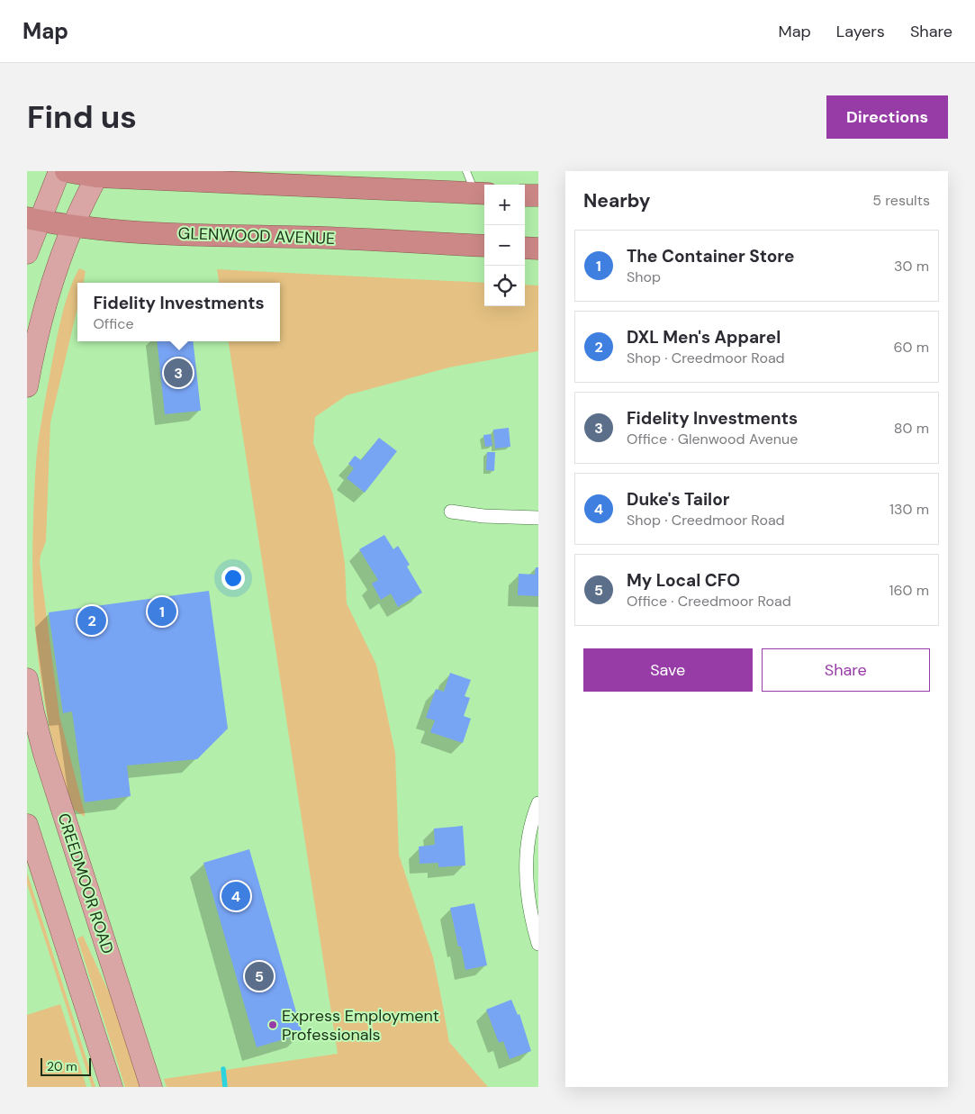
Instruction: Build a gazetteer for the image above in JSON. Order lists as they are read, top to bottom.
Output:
{
  "streets": {
    "highway": ["GLENWOOD AVENUE"],
    "main road": ["CREEDMOOR ROAD"]
  },
  "places": ["Express Employment Professionals"],
  "scale_bar": "20 m",
  "page": {
    "header": "Map",
    "nav": ["Map", "Layers", "Share"],
    "buttons": [
      "Directions",
      ["Save", "Share"]
    ],
    "title": "Find us",
    "heading": ["Nearby", "5 results"],
    "map_buttons": ["+", "−"],
    "list": [
      {
        "mark": "1",
        "name": "The Container Store",
        "note": "Shop",
        "value": "30 m"
      },
      {
        "mark": "2",
        "name": "DXL Men's Apparel",
        "note": "Shop · Creedmoor Road",
        "value": "60 m"
      },
      {
        "mark": "3",
        "name": "Fidelity Investments",
        "note": "Office · Glenwood Avenue",
        "value": "80 m"
      },
      {
        "mark": "4",
        "name": "Duke's Tailor",
        "note": "Shop · Creedmoor Road",
        "value": "130 m"
      },
      {
        "mark": "5",
        "name": "My Local CFO",
        "note": "Office · Creedmoor Road",
        "value": "160 m"
      }
    ],
    "popup": ["Fidelity Investments", "Office"],
    "pins": [
      "3",
      "1",
      "2",
      "4",
      "5"
    ],
    "scale": "20 m"
  }
}
